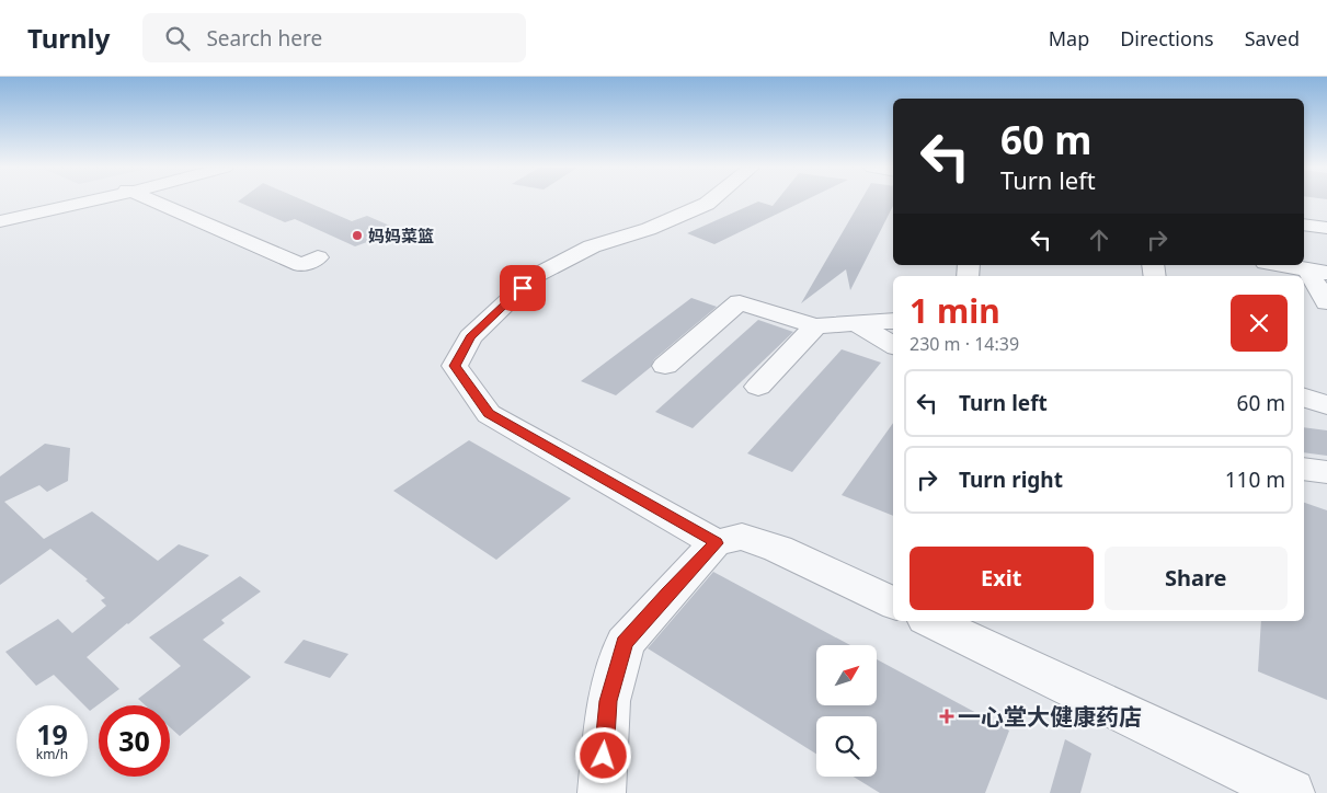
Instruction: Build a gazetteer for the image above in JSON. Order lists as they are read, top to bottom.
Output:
{
  "places": {
    "other": ["妈妈菜篮"],
    "health": ["一心堂大健康药店"]
  },
  "north": "top right",
  "page": {
    "header": "Turnly",
    "search": "Search here",
    "nav": ["Map", "Directions", "Saved"],
    "turn": ["60 m", "Turn left"],
    "heading": ["1 min", "230 m · 14:39"],
    "list": [
      {
        "name": "Turn left",
        "value": "60 m"
      },
      {
        "name": "Turn right",
        "value": "110 m"
      }
    ],
    "buttons": ["Exit", "Share"],
    "speed": "19 km/h",
    "limit": "30"
  }
}
